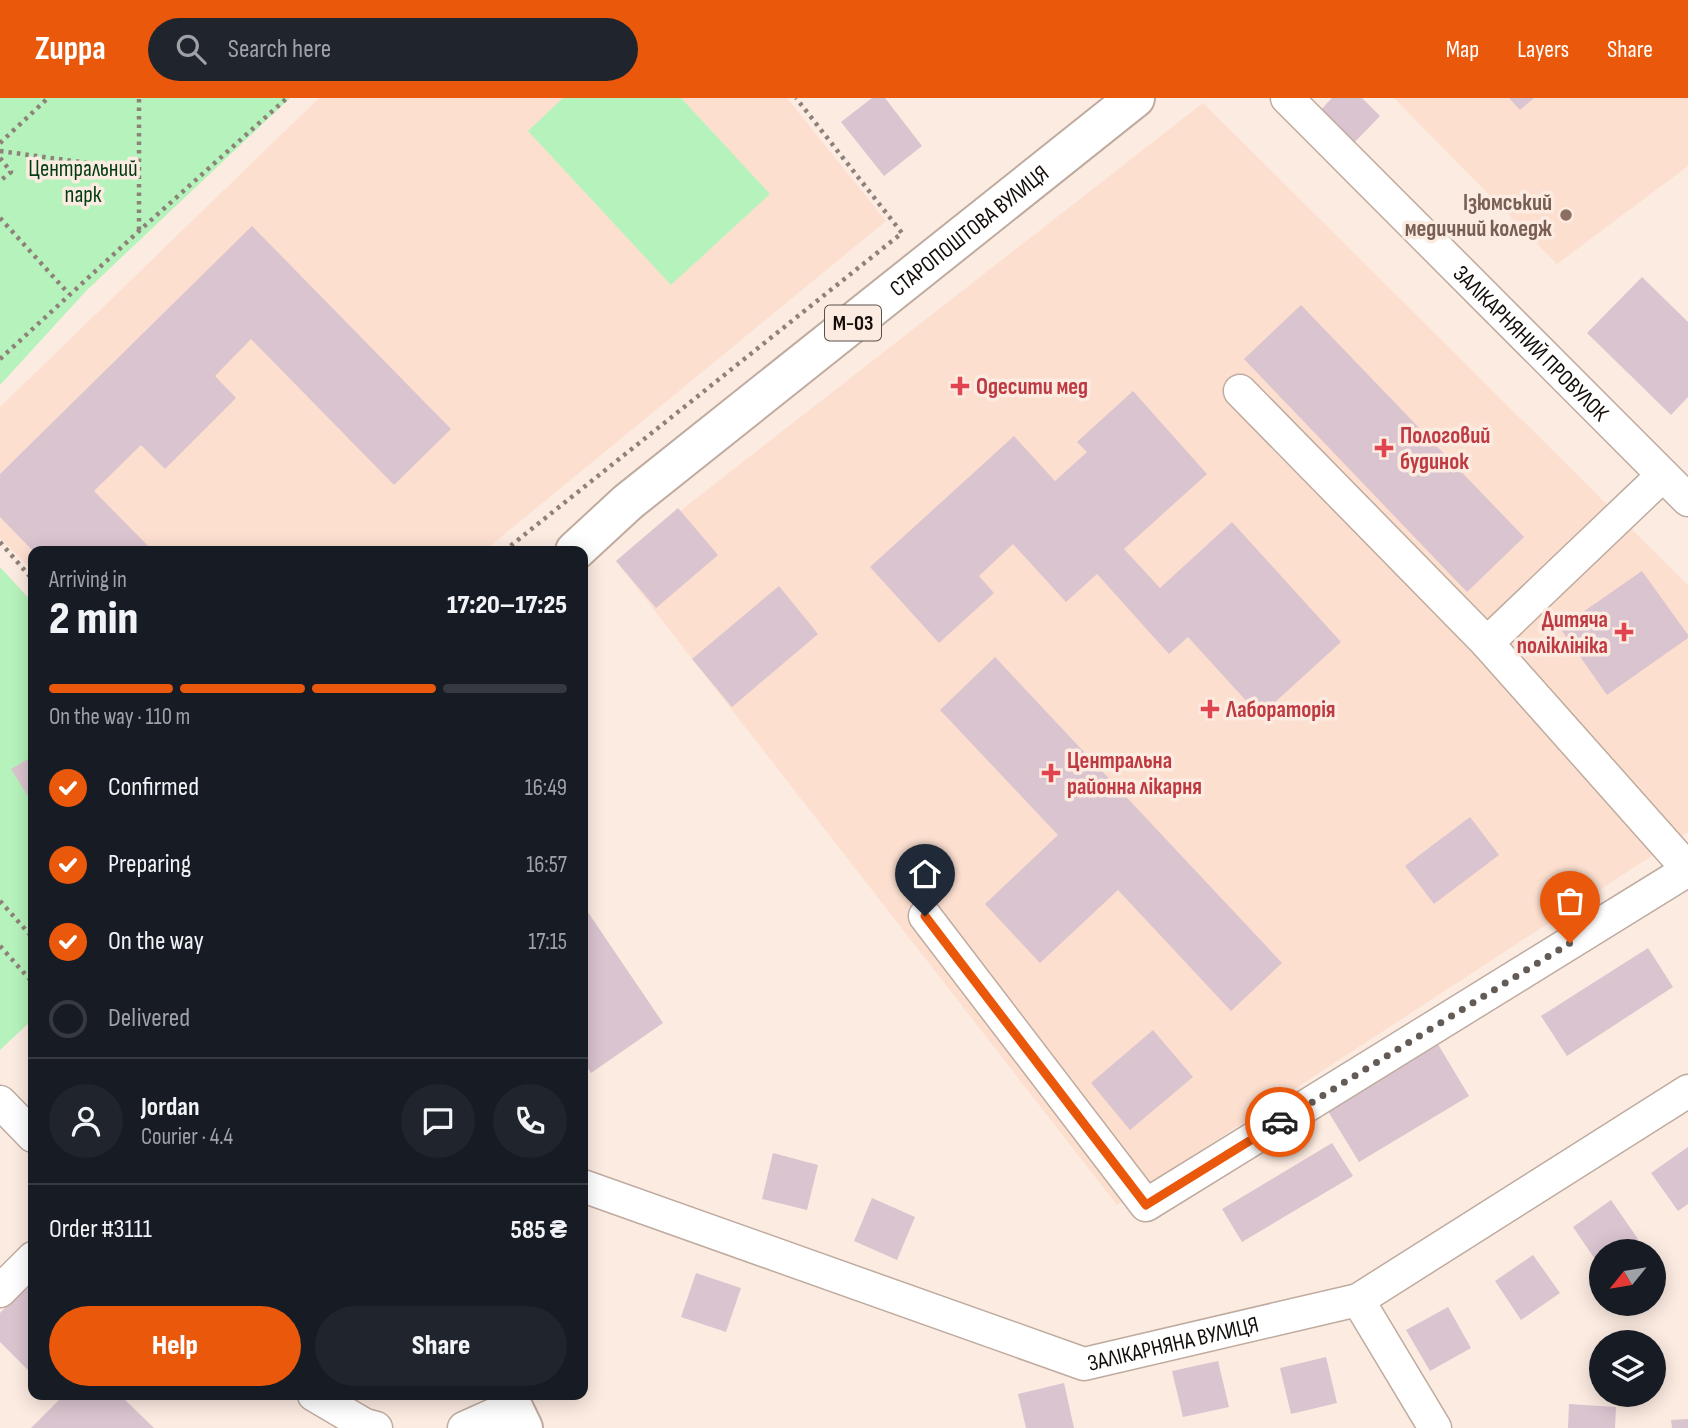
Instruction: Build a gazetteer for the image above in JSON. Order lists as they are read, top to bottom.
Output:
{
  "streets": {
    "highway": ["СТАРОПОШТОВА ВУЛИЦЯ", "М-03"],
    "street": ["ЗАЛІКАРНЯНИЙ ПРОВУЛОК", "ЗАЛІКАРНЯНА ВУЛИЦЯ"]
  },
  "parks": ["Центральний парк"],
  "places": {
    "other": ["Ізюмський медичний коледж"],
    "health": [
      "Одесити мед",
      "Пологовий будинок",
      "Дитяча поліклініка",
      "Лабораторія",
      "Центральна районна лікарня"
    ]
  },
  "north": "bottom left",
  "page": {
    "header": "Zuppa",
    "search": "Search here",
    "nav": ["Map", "Layers", "Share"],
    "heading": ["2 min", "Arriving in", "17:20–17:25"],
    "panel": [
      "Jordan",
      "Courier · 4.4",
      "Order #3111",
      "585 ₴"
    ],
    "bar": "On the way · 110 m",
    "list": [
      ["Confirmed", "16:49"],
      ["Preparing", "16:57"],
      ["On the way", "17:15"],
      "Delivered"
    ],
    "buttons": ["Help", "Share"]
  }
}
